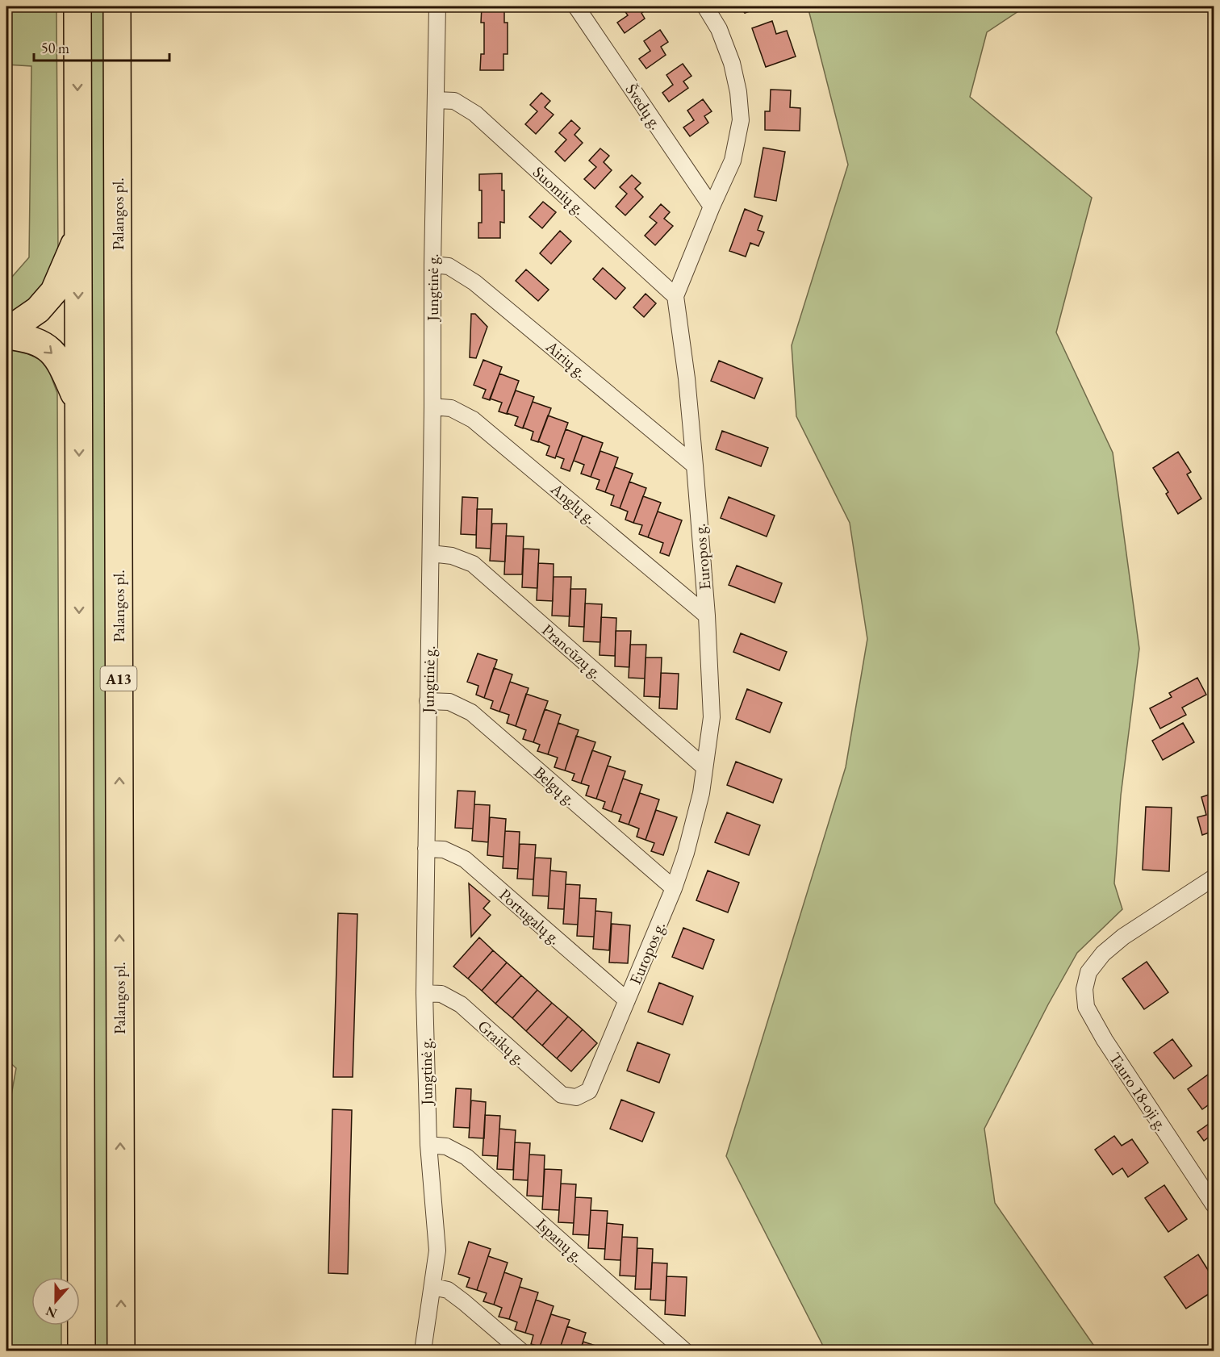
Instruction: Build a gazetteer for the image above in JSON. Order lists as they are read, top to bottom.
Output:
{
  "streets": {
    "highway": ["Palangos pl.", "A13"],
    "street": [
      "Švedų g.",
      "Suomių g.",
      "Jungtinė g.",
      "Airių g.",
      "Anglų g.",
      "Europos g.",
      "Prancūzų g.",
      "Belgų g.",
      "Portugalų g.",
      "Graikų g.",
      "Tauro 18-oji g.",
      "Ispanų g."
    ]
  },
  "crossings": [
    ["Švedų g.", "Europos g."],
    ["Suomių g.", "Jungtinė g."],
    ["Suomių g.", "Europos g."],
    ["Jungtinė g.", "Airių g."],
    ["Jungtinė g.", "Anglų g."],
    ["Jungtinė g.", "Prancūzų g."],
    ["Jungtinė g.", "Belgų g."],
    ["Jungtinė g.", "Portugalų g."],
    ["Jungtinė g.", "Graikų g."],
    ["Jungtinė g.", "Ispanų g."],
    ["Airių g.", "Europos g."],
    ["Anglų g.", "Europos g."],
    ["Europos g.", "Prancūzų g."],
    ["Europos g.", "Belgų g."],
    ["Europos g.", "Portugalų g."],
    ["Europos g.", "Graikų g."]
  ],
  "scale_bar": "50 m",
  "north": "bottom"
}
